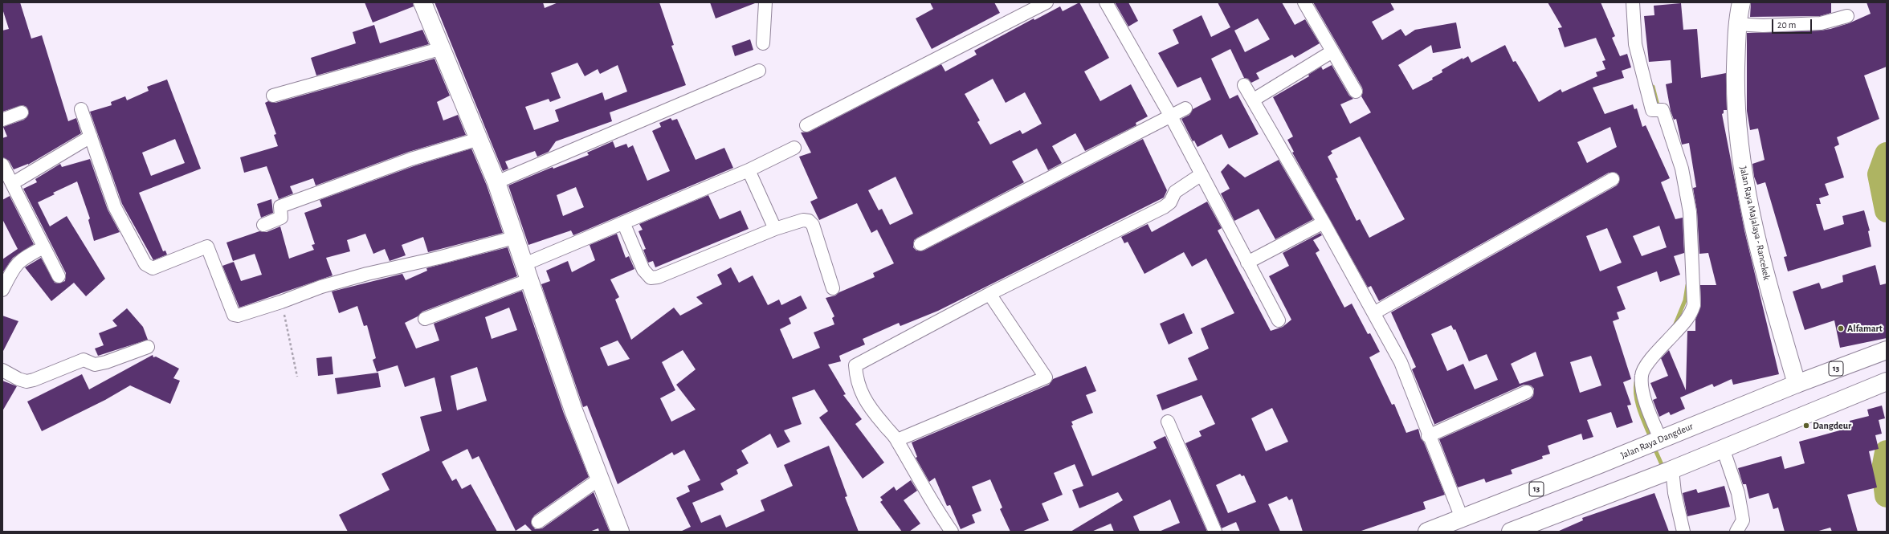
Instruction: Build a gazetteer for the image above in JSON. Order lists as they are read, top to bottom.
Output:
{
  "streets": {
    "main road": ["Jalan Raya Majalaya - Rancekek", "13", "Jalan Raya Dangdeur"]
  },
  "crossings": [
    ["Jalan Raya Majalaya - Rancekek", "Jalan Raya Dangdeur"]
  ],
  "places": ["Alfamart", "Dangdeur"],
  "scale_bar": "20 m"
}
